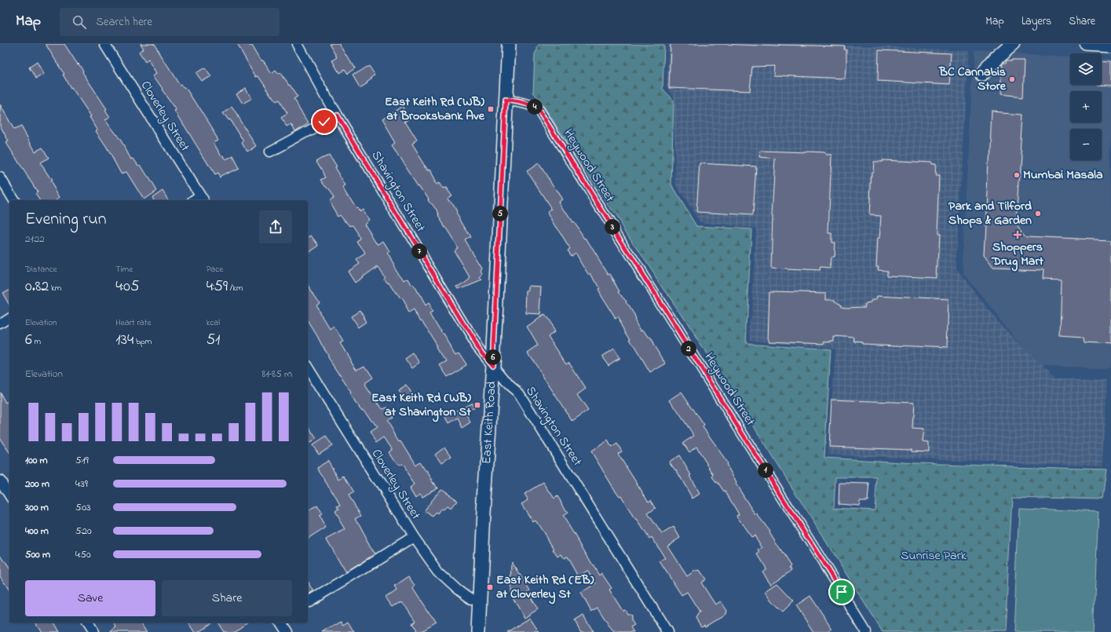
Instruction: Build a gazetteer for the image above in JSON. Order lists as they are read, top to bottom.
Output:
{
  "streets": {
    "main road": ["East Keith Road"],
    "street": ["Cloverley Street", "Heywood Street", "Shavington Street"]
  },
  "crossings": [
    ["Cloverley Street", "East Keith Road"],
    ["Heywood Street", "East Keith Road"],
    ["Shavington Street", "East Keith Road"]
  ],
  "parks": ["Sunrise Park"],
  "places": {
    "other": ["BC Cannabis Store", "Mumbai Masala", "Park and Tilford Shops & Garden"],
    "transit": ["East Keith Rd (WB) at Brooksbank Ave", "East Keith Rd (WB) at Shavington St", "East Keith Rd (EB) at Cloverley St"],
    "health": ["Shoppers Drug Mart"]
  },
  "page": {
    "header": "Map",
    "search": "Search here",
    "nav": ["Map", "Layers", "Share"],
    "map_buttons": ["+", "−"],
    "pins": [
      "4",
      "5",
      "3",
      "7",
      "2",
      "6",
      "1"
    ],
    "heading": ["Evening run", "21:22"],
    "stats": [
      ["Distance", "0.82 km"],
      ["Time", "4:05"],
      ["Pace", "4:59 /km"],
      ["Elevation", "6 m"],
      ["Heart rate", "134 bpm"],
      ["kcal", "51"]
    ],
    "chart": ["Elevation", "81–85 m"],
    "list": [
      {
        "name": "100 m",
        "note": "5:19"
      },
      {
        "name": "200 m",
        "note": "4:39"
      },
      {
        "name": "300 m",
        "note": "5:03"
      },
      {
        "name": "400 m",
        "note": "5:20"
      },
      {
        "name": "500 m",
        "note": "4:50"
      }
    ],
    "buttons": ["Save", "Share"]
  }
}
